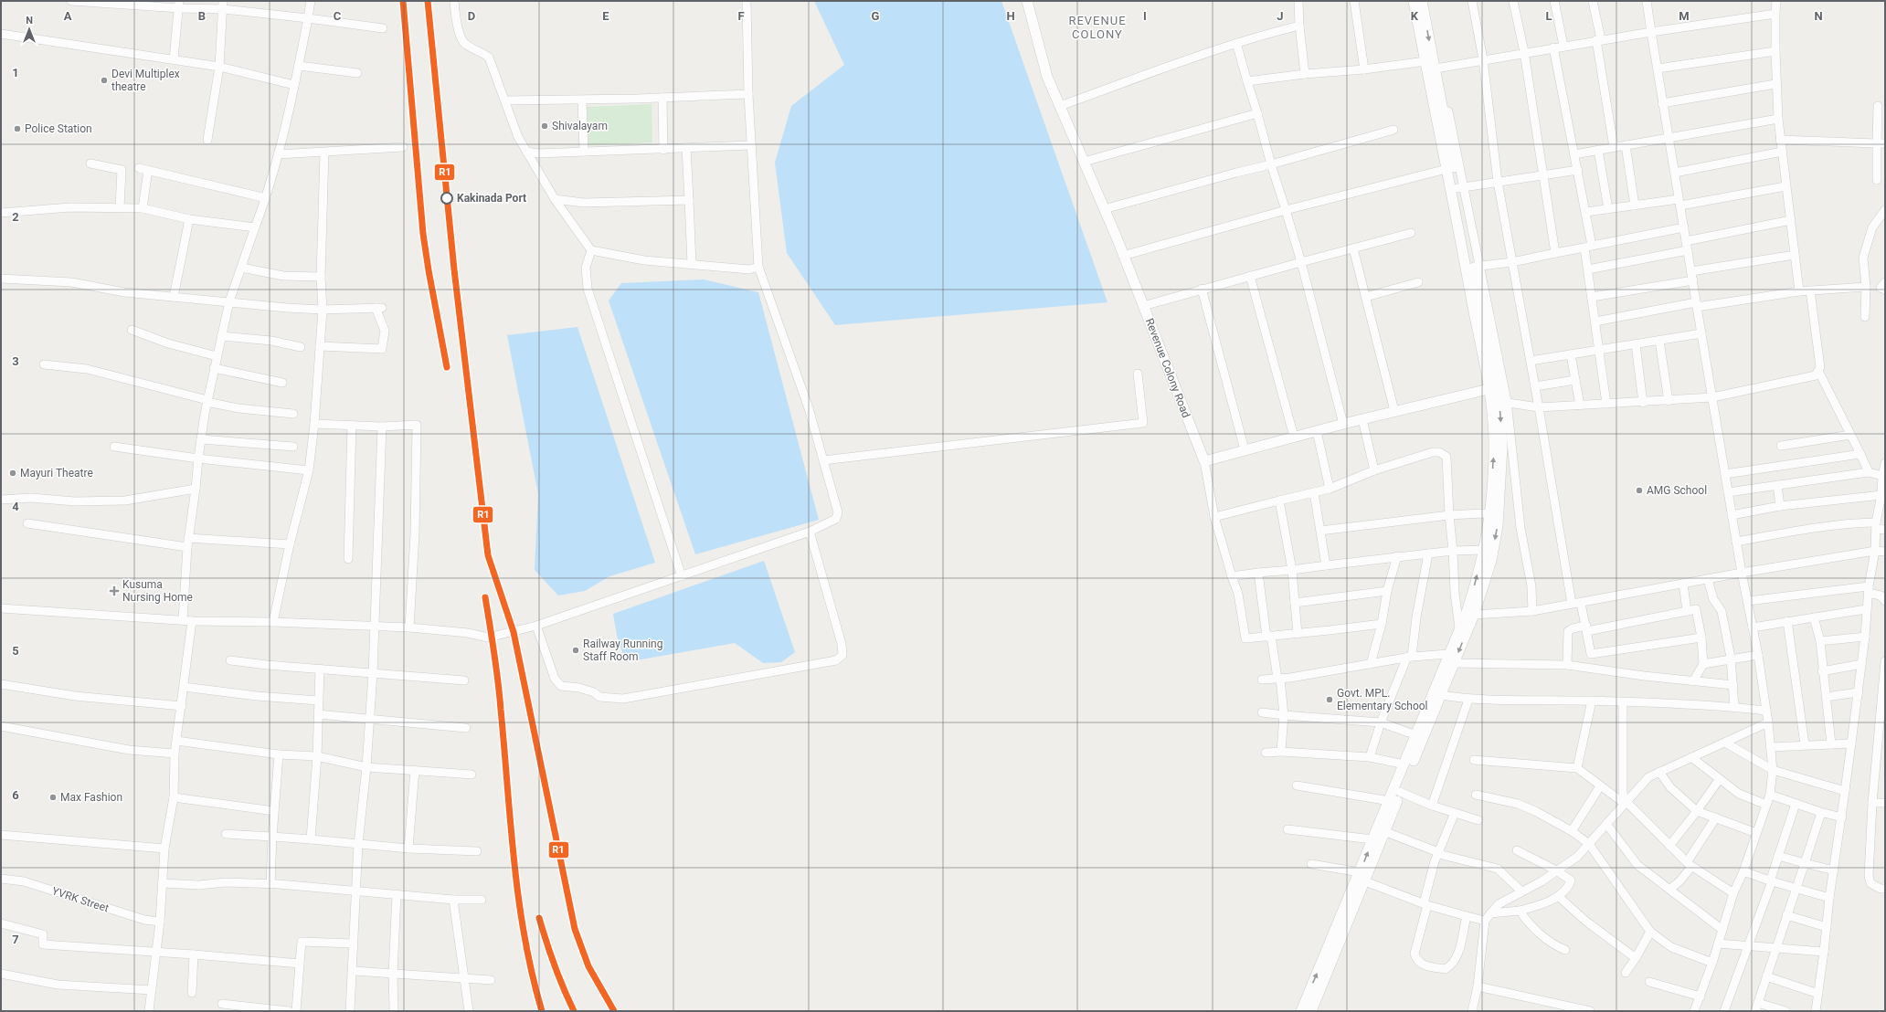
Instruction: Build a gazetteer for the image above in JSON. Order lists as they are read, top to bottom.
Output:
{
  "streets": {
    "street": ["Revenue Colony Road", "YVRK Street"]
  },
  "districts": ["REVENUE COLONY"],
  "places": {
    "other": [
      "Devi Multiplex theatre",
      "Shivalayam",
      "Police Station",
      "Kakinada Port",
      "Mayuri Theatre",
      "AMG School",
      "Railway Running Staff Room",
      "Govt. MPL. Elementary School",
      "Max Fashion"
    ],
    "health": ["Kusuma Nursing Home"]
  },
  "lines": ["transit line R1"],
  "north": "top",
  "grid": {
    "columns": [
      "A",
      "B",
      "C",
      "D",
      "E",
      "F",
      "G",
      "H",
      "I",
      "J",
      "K",
      "L",
      "M",
      "N"
    ],
    "rows": [
      "1",
      "2",
      "3",
      "4",
      "5",
      "6",
      "7"
    ]
  }
}
